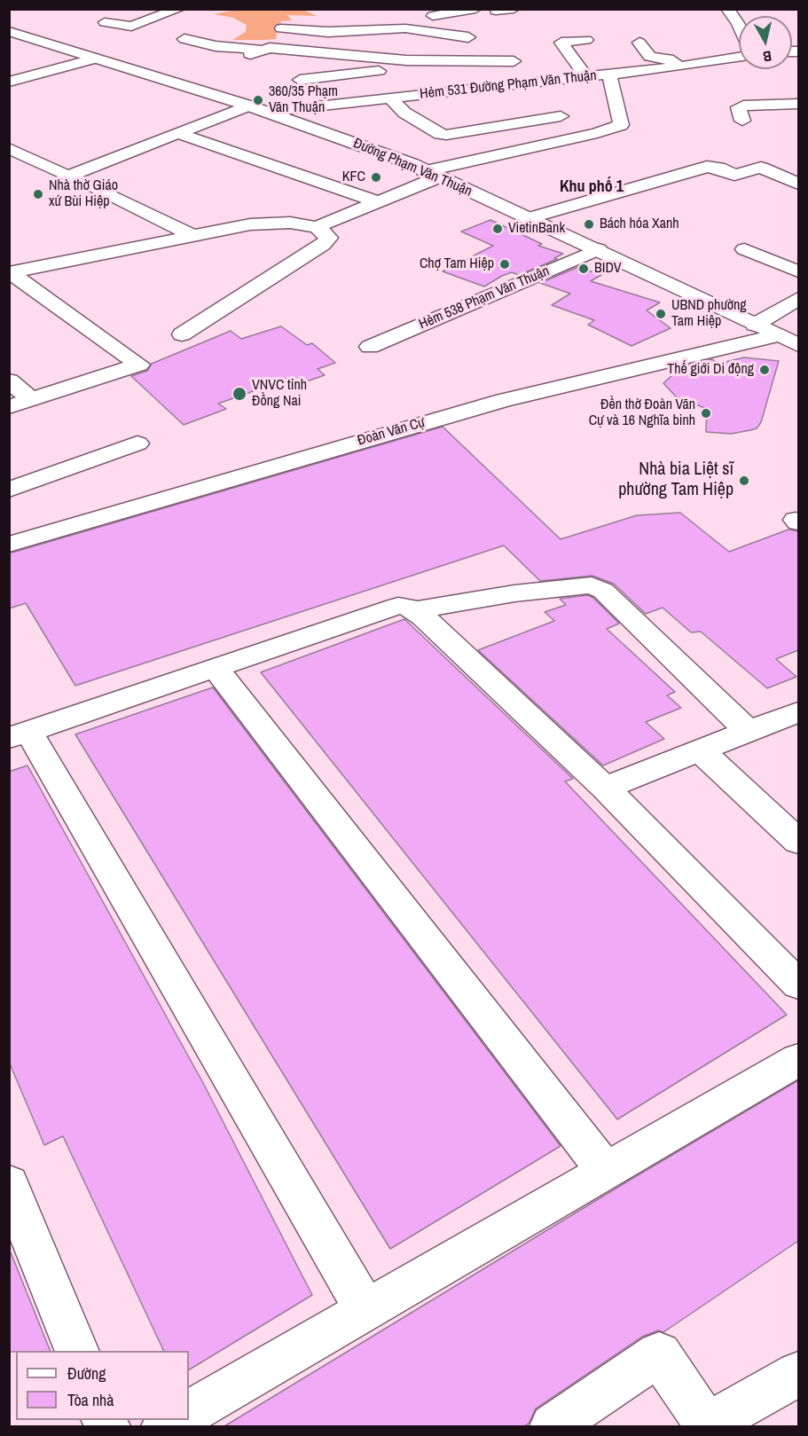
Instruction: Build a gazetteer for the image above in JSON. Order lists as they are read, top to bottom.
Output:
{
  "streets": {
    "street": [
      "Hẻm 531 Đường Phạm Văn Thuận",
      "Đường Phạm Văn Thuận",
      "Hẻm 538 Phạm Văn Thuận",
      "Đoàn Văn Cự"
    ]
  },
  "crossings": [
    ["Hẻm 531 Đường Phạm Văn Thuận", "Đường Phạm Văn Thuận"],
    ["Đường Phạm Văn Thuận", "Hẻm 538 Phạm Văn Thuận"],
    ["Đường Phạm Văn Thuận", "Đoàn Văn Cự"]
  ],
  "districts": ["Khu phố 1"],
  "places": [
    "360/35 Phạm Văn Thuận",
    "KFC",
    "Nhà thờ Giáo xứ Bùi Hiệp",
    "Bách hóa Xanh",
    "VietinBank",
    "Chợ Tam Hiệp",
    "BIDV",
    "UBND phường Tam Hiệp",
    "Thế giới Di động",
    "VNVC tỉnh Đồng Nai",
    "Đền thờ Đoàn Văn Cự và 16 Nghĩa binh",
    "Nhà bia Liệt sĩ phường Tam Hiệp"
  ],
  "legend": ["Đường", "Tòa nhà"],
  "north": "bottom"
}
